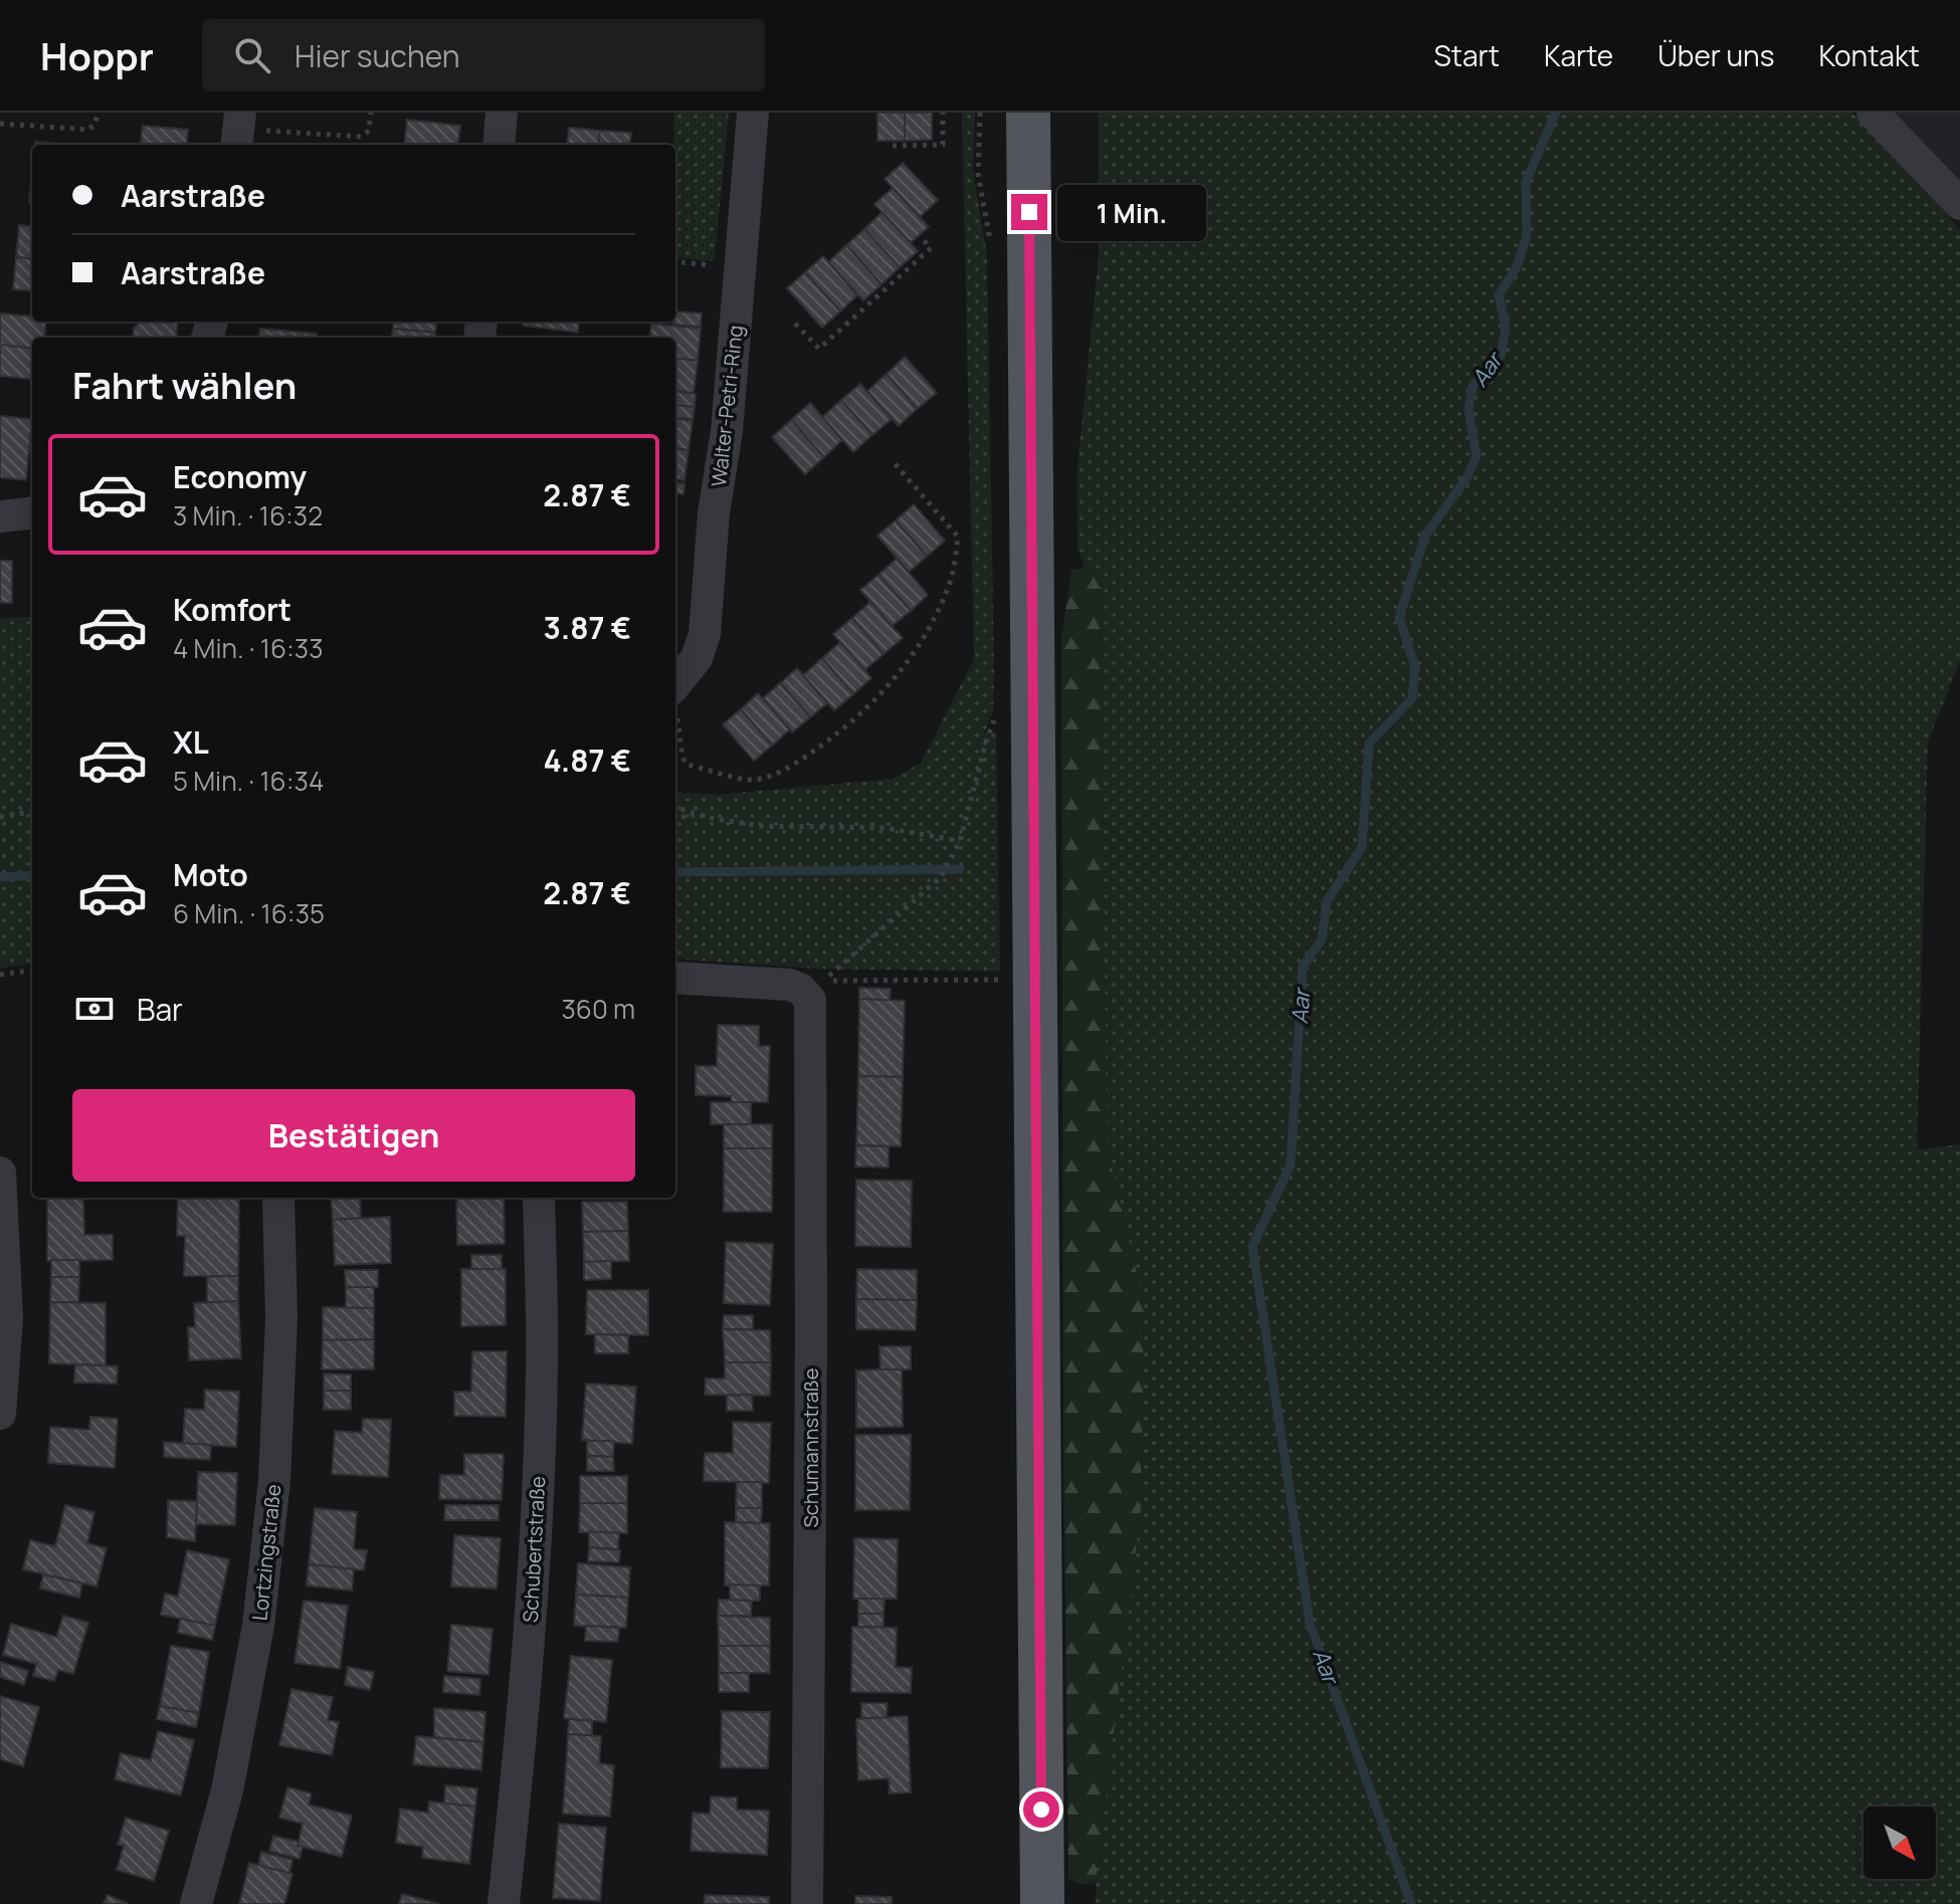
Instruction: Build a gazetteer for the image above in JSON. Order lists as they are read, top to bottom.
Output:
{
  "streets": {
    "street": [
      "Walter-Petri-Ring",
      "Schumannstraße",
      "Schubertstraße",
      "Lortzingstraße"
    ]
  },
  "water": ["Aar"],
  "north": "bottom right",
  "page": {
    "header": "Hoppr",
    "search": "Hier suchen",
    "nav": [
      "Start",
      "Karte",
      "Über uns",
      "Kontakt"
    ],
    "banner": ["Aarstraße", "Aarstraße"],
    "bubble": "1 Min.",
    "heading": "Fahrt wählen",
    "list": [
      {
        "name": "Economy",
        "note": "3 Min. · 16:32",
        "value": "2.87 €"
      },
      {
        "name": "Komfort",
        "note": "4 Min. · 16:33",
        "value": "3.87 €"
      },
      {
        "name": "XL",
        "note": "5 Min. · 16:34",
        "value": "4.87 €"
      },
      {
        "name": "Moto",
        "note": "6 Min. · 16:35",
        "value": "2.87 €"
      }
    ],
    "pay": ["Bar", "360 m"],
    "buttons": "Bestätigen"
  }
}
